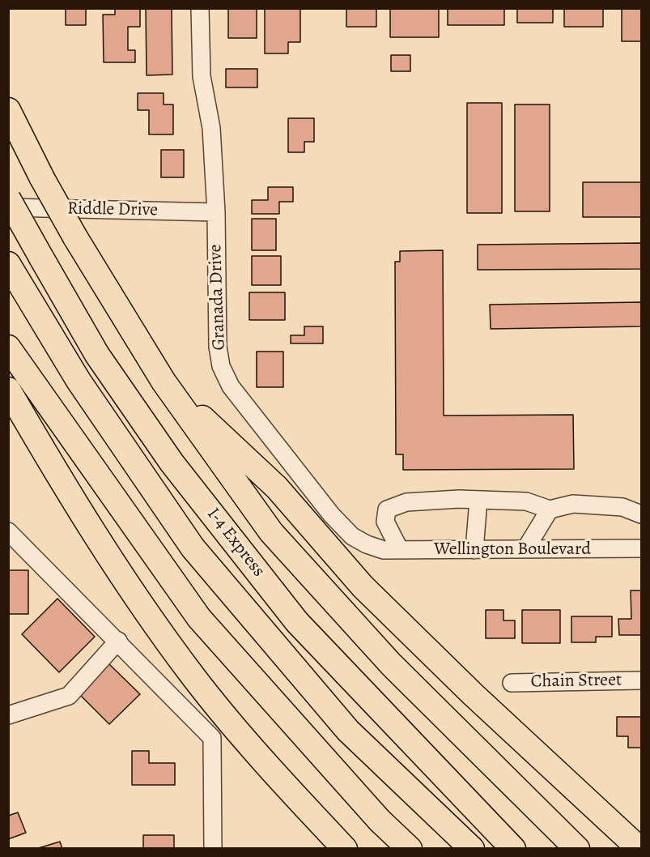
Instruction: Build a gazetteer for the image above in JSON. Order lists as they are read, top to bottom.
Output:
{
  "streets": {
    "highway": ["I-4 Express"],
    "street": [
      "Riddle Drive",
      "Granada Drive",
      "Wellington Boulevard",
      "Chain Street"
    ]
  },
  "crossings": [
    ["Riddle Drive", "Granada Drive"],
    ["Granada Drive", "Wellington Boulevard"]
  ]
}
